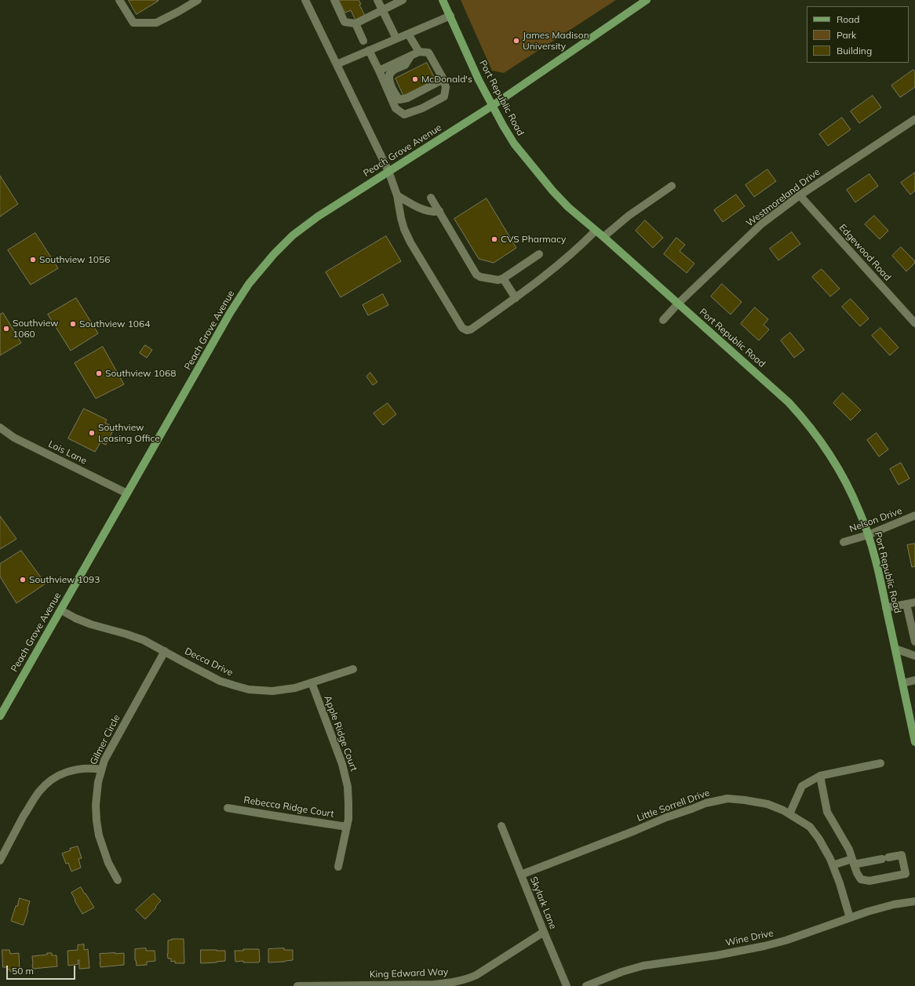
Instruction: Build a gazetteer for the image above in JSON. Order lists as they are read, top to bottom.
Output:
{
  "streets": {
    "main road": ["Port Republic Road", "Peach Grove Avenue"],
    "street": [
      "Westmoreland Drive",
      "Edgewood Road",
      "Lois Lane",
      "Nelson Drive",
      "Decca Drive",
      "Apple Ridge Court",
      "Gilmer Circle",
      "Little Sorrell Drive",
      "Rebecca Ridge Court",
      "Skylark Lane",
      "Wine Drive",
      "King Edward Way"
    ]
  },
  "crossings": [
    ["Port Republic Road", "Peach Grove Avenue"],
    ["Port Republic Road", "Westmoreland Drive"],
    ["Port Republic Road", "Nelson Drive"],
    ["Peach Grove Avenue", "Lois Lane"],
    ["Peach Grove Avenue", "Decca Drive"],
    ["Westmoreland Drive", "Edgewood Road"],
    ["Decca Drive", "Apple Ridge Court"],
    ["Decca Drive", "Gilmer Circle"],
    ["Apple Ridge Court", "Rebecca Ridge Court"],
    ["Little Sorrell Drive", "Skylark Lane"],
    ["Little Sorrell Drive", "Wine Drive"],
    ["Skylark Lane", "King Edward Way"]
  ],
  "places": [
    "James Madison University",
    "McDonald's",
    "CVS Pharmacy",
    "Southview 1056",
    "Southview 1064",
    "Southview 1060",
    "Southview 1068",
    "Southview Leasing Office",
    "Southview 1093"
  ],
  "legend": ["Road", "Park", "Building"],
  "scale_bar": "50 m"
}
